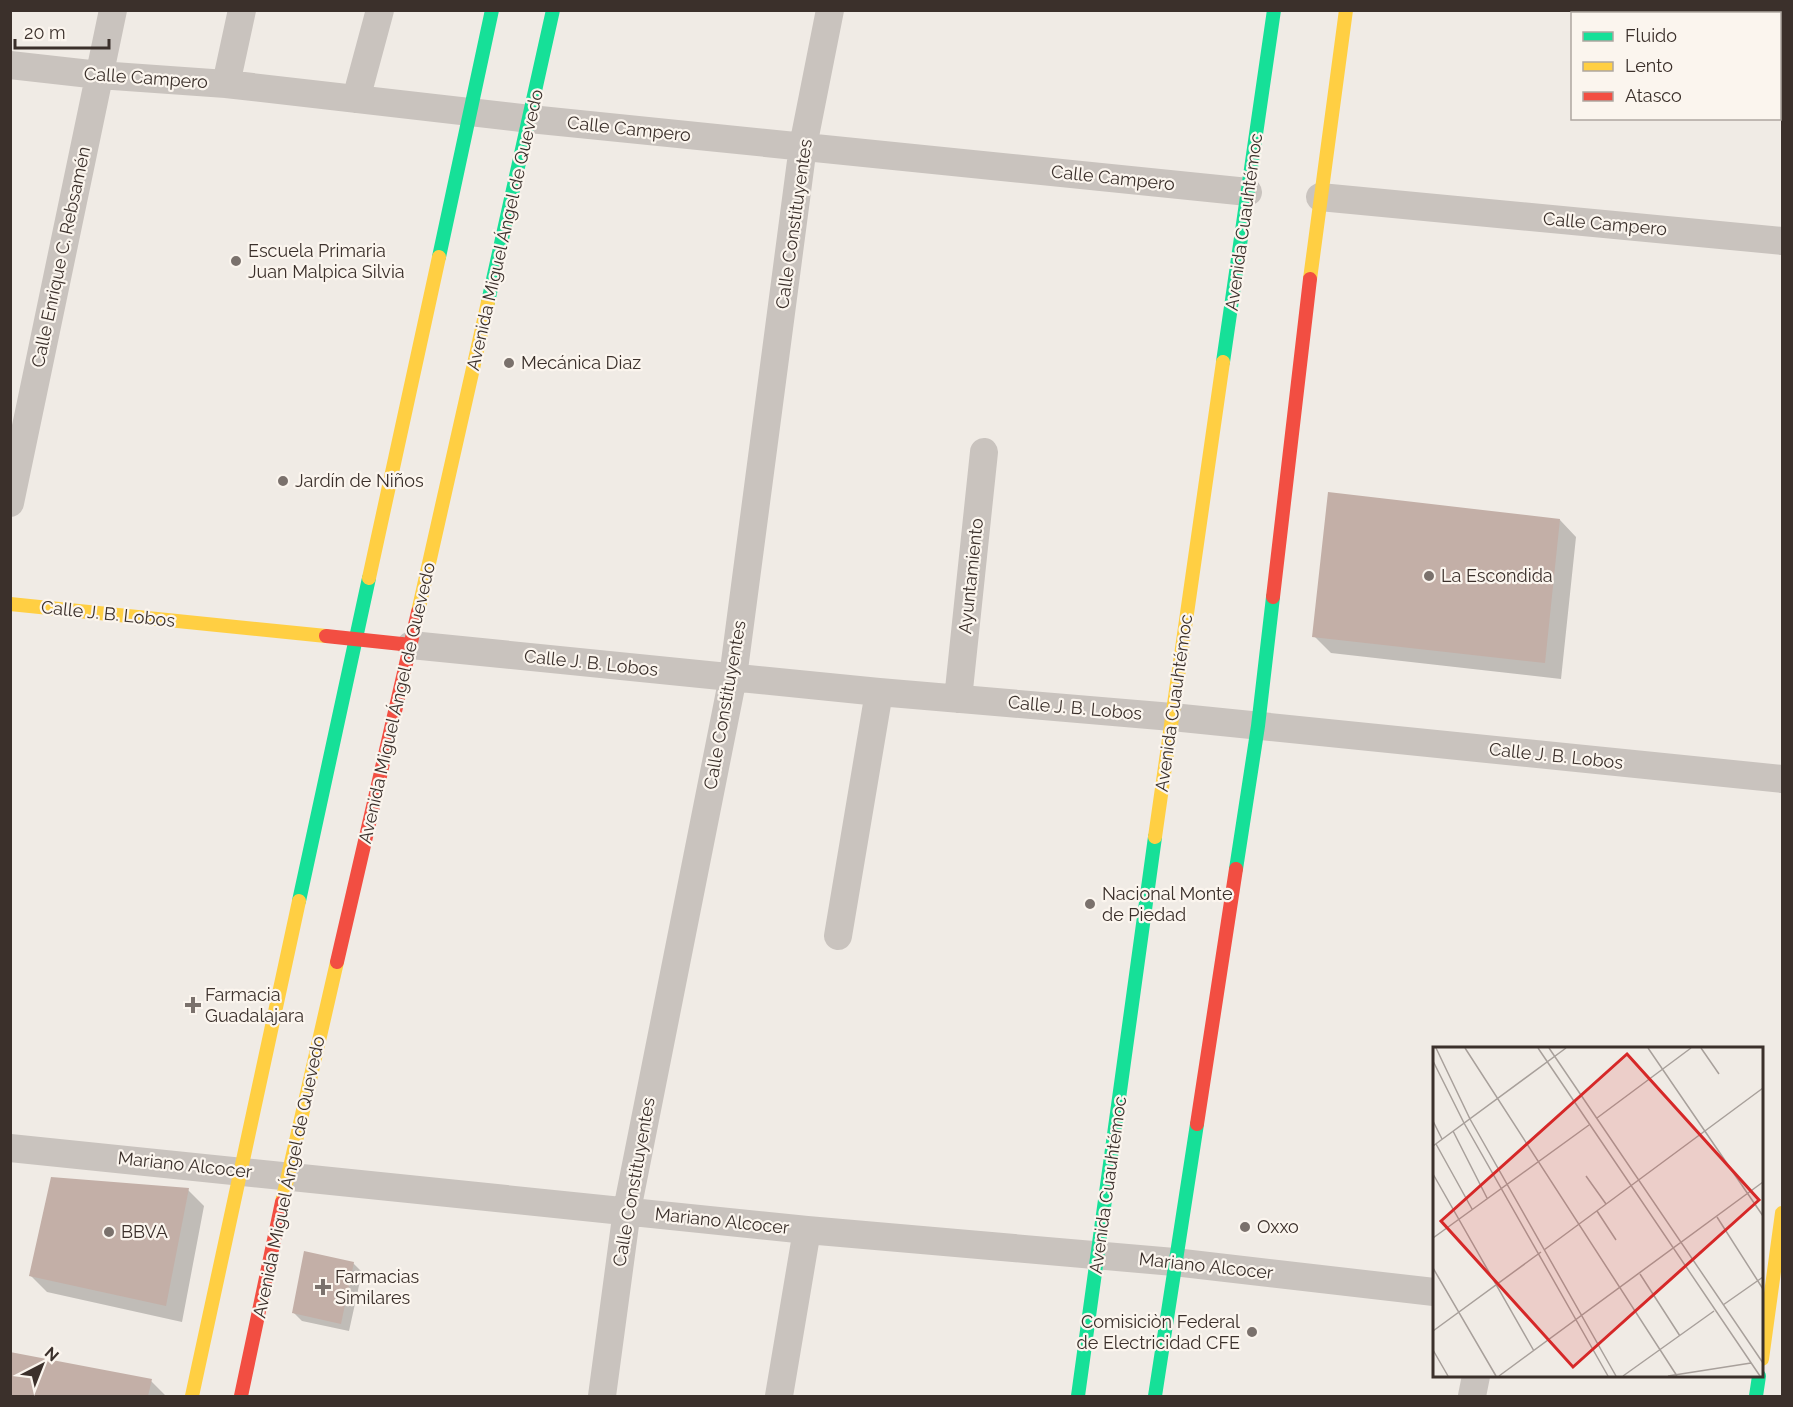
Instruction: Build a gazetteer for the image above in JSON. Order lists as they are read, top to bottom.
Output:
{
  "streets": {
    "main road": ["Avenida Cuauhtémoc", "Avenida Miguel Ángel de Quevedo", "Calle J. B. Lobos"],
    "street": [
      "Calle Campero",
      "Calle Constituyentes",
      "Calle Enrique C. Rebsamén",
      "Ayuntamiento",
      "Mariano Alcocer"
    ]
  },
  "crossings": [
    ["Calle Campero", "Avenida Cuauhtémoc"],
    ["Calle Campero", "Calle Constituyentes"],
    ["Calle Campero", "Avenida Miguel Ángel de Quevedo"],
    ["Calle Campero", "Calle Enrique C. Rebsamén"],
    ["Avenida Cuauhtémoc", "Calle J. B. Lobos"],
    ["Avenida Cuauhtémoc", "Mariano Alcocer"],
    ["Calle Constituyentes", "Calle J. B. Lobos"],
    ["Calle Constituyentes", "Mariano Alcocer"],
    ["Avenida Miguel Ángel de Quevedo", "Calle J. B. Lobos"],
    ["Avenida Miguel Ángel de Quevedo", "Mariano Alcocer"],
    ["Ayuntamiento", "Calle J. B. Lobos"]
  ],
  "places": {
    "other": [
      "Escuela Primaria Juan Malpica Silvia",
      "Mecánica Diaz",
      "Jardín de Niños",
      "La Escondida",
      "Nacional Monte de Piedad",
      "Oxxo",
      "BBVA",
      "Comisiciòn Federal de Electricidad CFE"
    ],
    "health": ["Farmacia Guadalajara", "Farmacias Similares"]
  },
  "legend": ["Fluido", "Lento", "Atasco"],
  "scale_bar": "20 m",
  "north": "top right"
}
